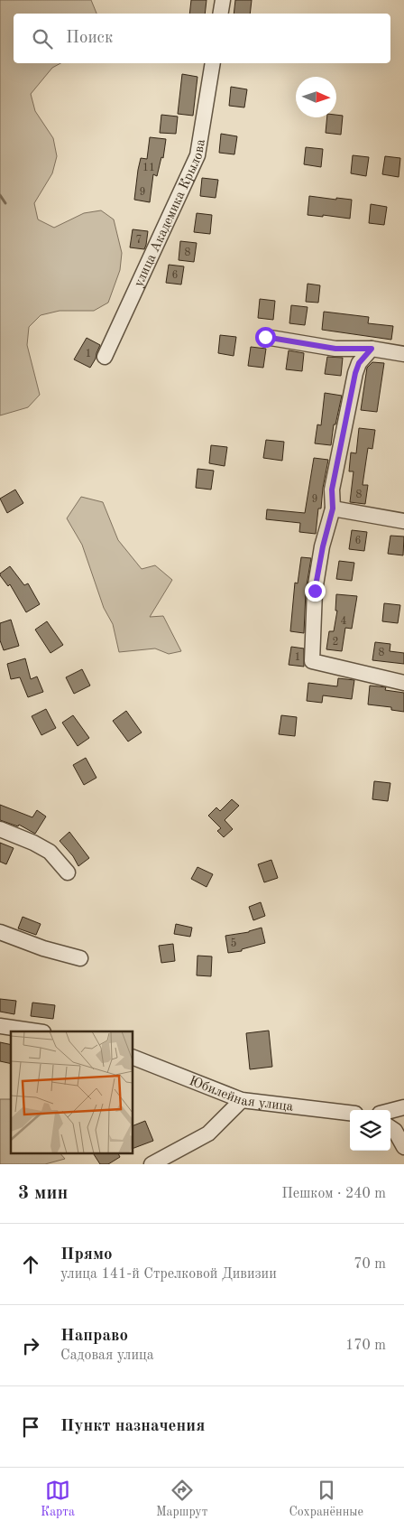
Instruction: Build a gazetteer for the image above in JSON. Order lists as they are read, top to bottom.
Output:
{
  "streets": {
    "street": ["улица Академика Крылова", "Юбилейная улица"]
  },
  "house_numbers": [
    "11",
    "9",
    "7",
    "8",
    "6",
    "1",
    "8",
    "9",
    "6",
    "4",
    "2",
    "8",
    "1",
    "5"
  ],
  "north": "right",
  "page": {
    "search": "Поиск",
    "heading": ["3 мин", "Пешком · 240 m"],
    "list": [
      ["Прямо", "улица 141-й Стрелковой Дивизии", "70 m"],
      ["Направо", "Садовая улица", "170 m"],
      "Пункт назначения"
    ],
    "nav": ["Карта", "Маршрут", "Сохранённые"]
  }
}
